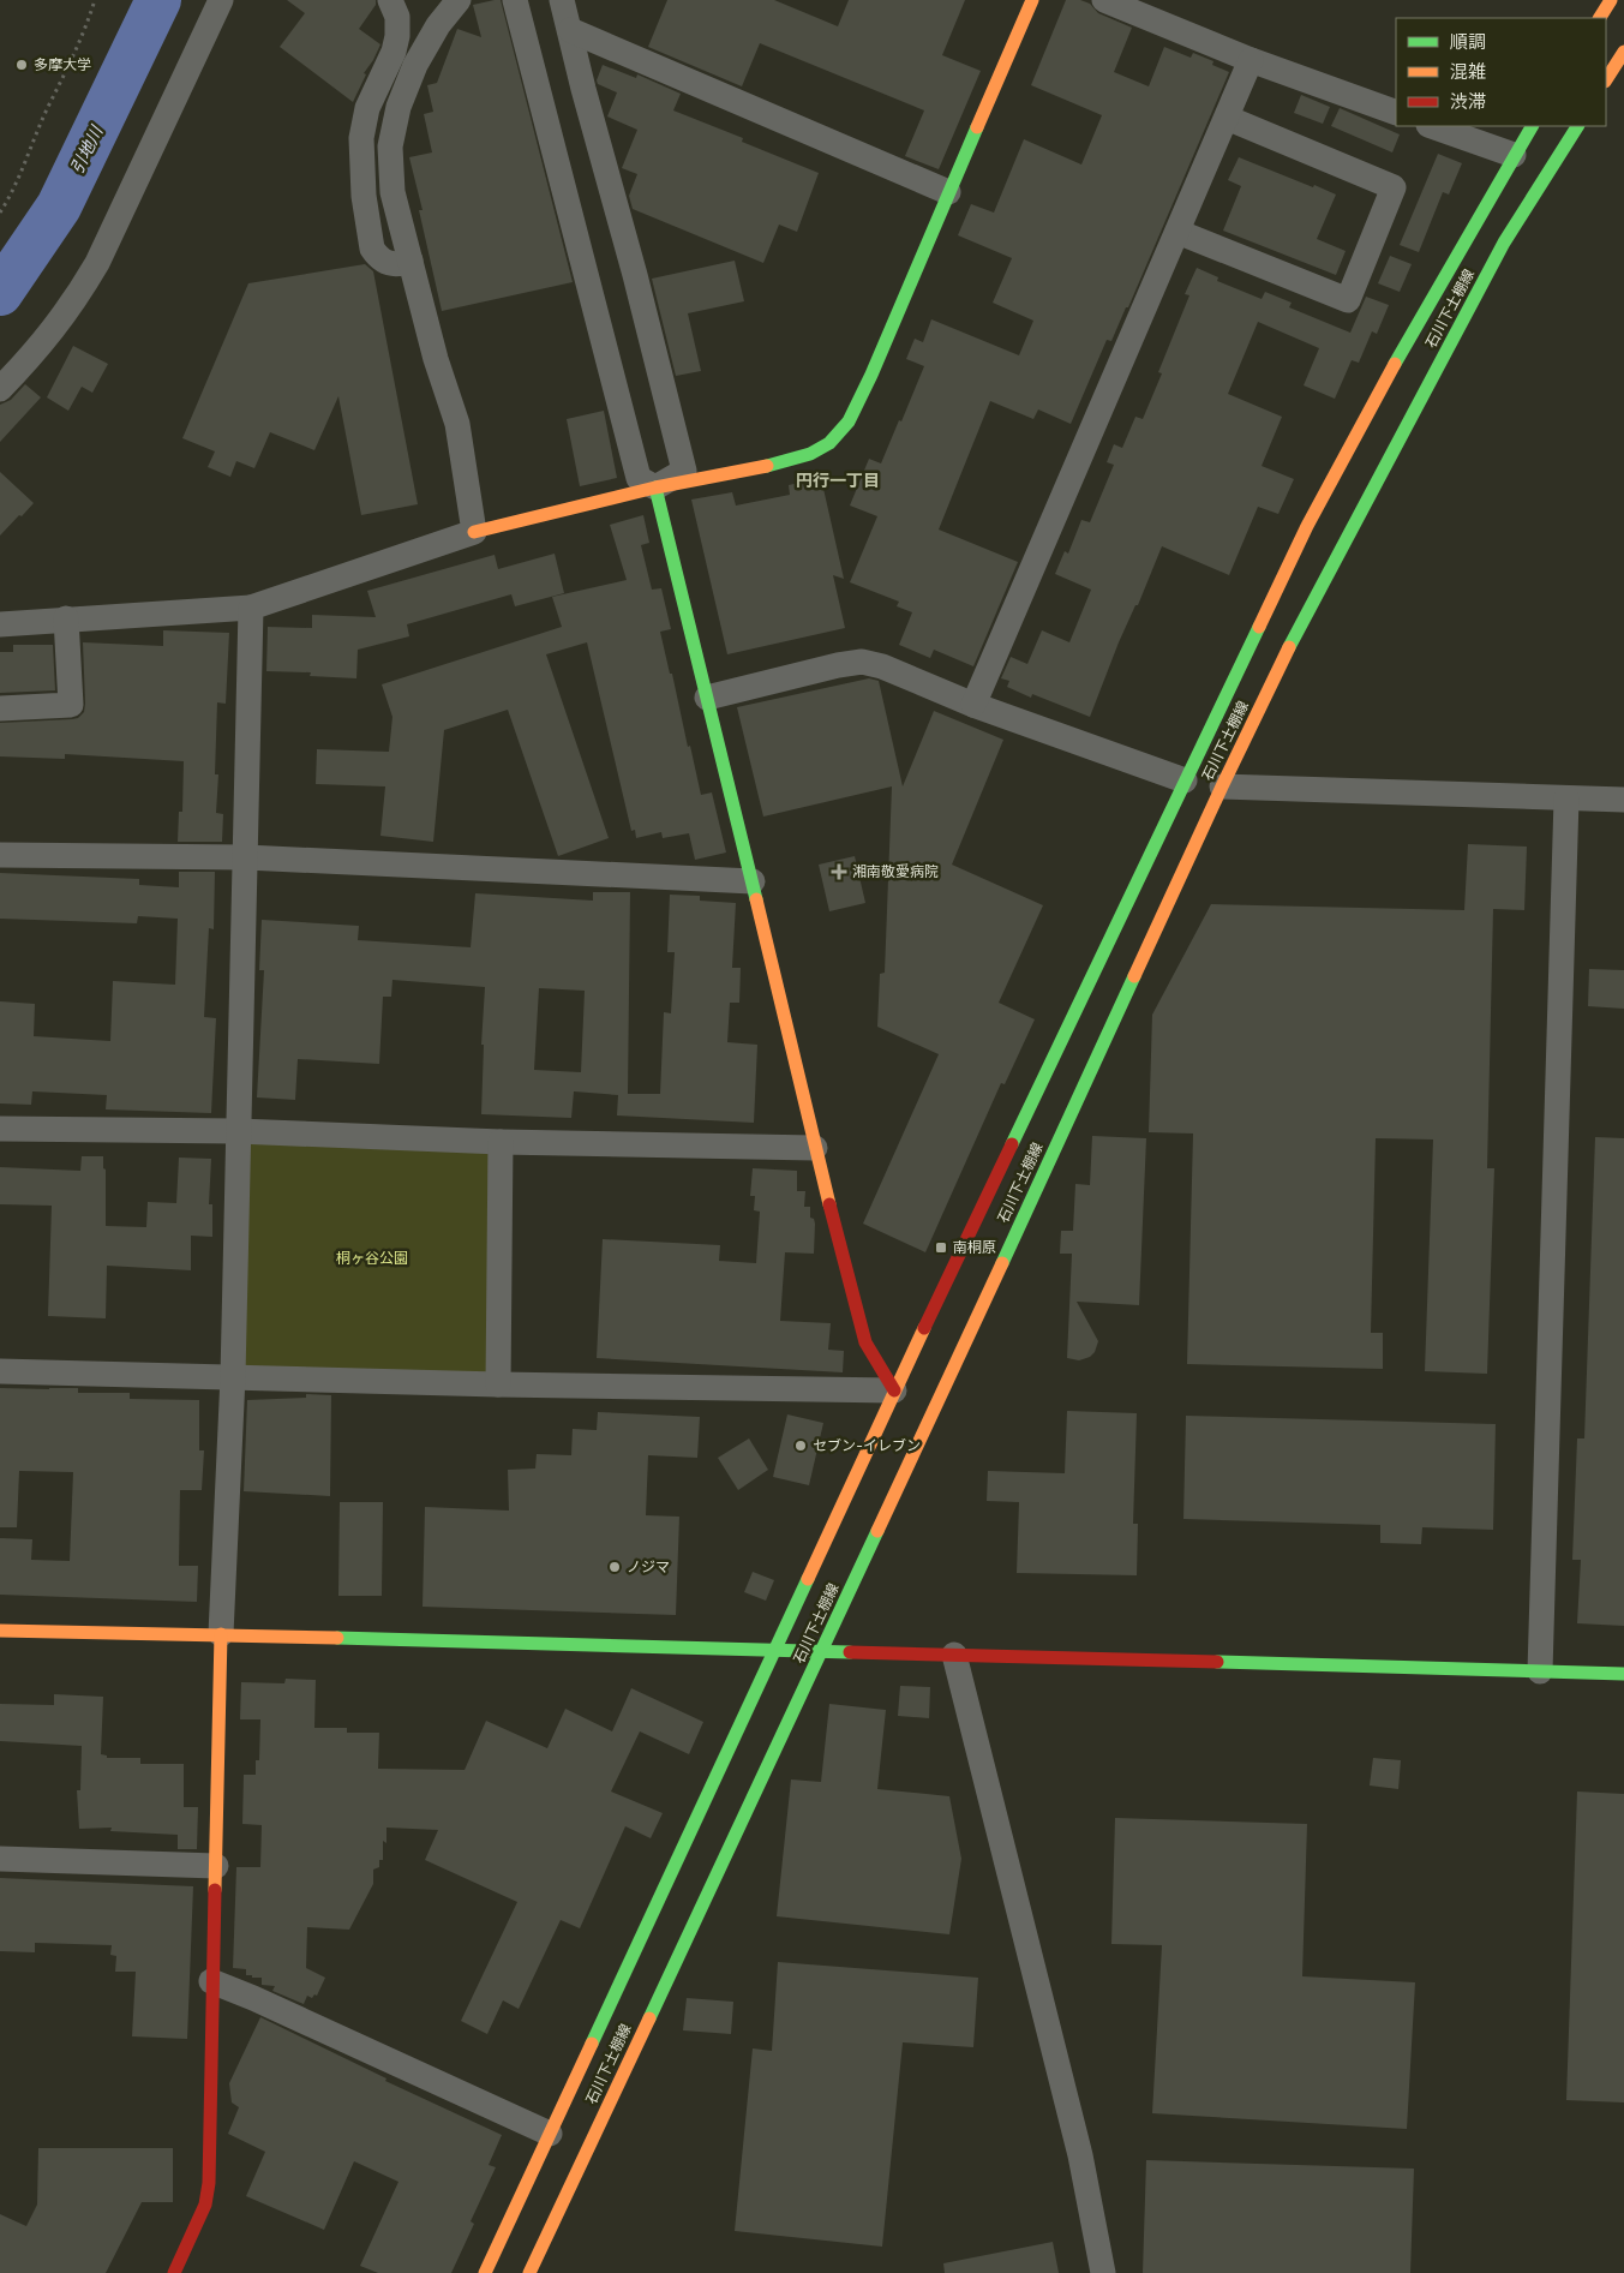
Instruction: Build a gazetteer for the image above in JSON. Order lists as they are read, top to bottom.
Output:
{
  "streets": {
    "street": ["石川下土棚線"]
  },
  "districts": ["円行一丁目"],
  "water": ["引地川"],
  "parks": ["桐ヶ谷公園"],
  "places": {
    "other": ["多摩大学", "セブン-イレブン", "ノジマ"],
    "health": ["湘南敬愛病院"],
    "transit": ["南桐原"]
  },
  "legend": ["順調", "混雑", "渋滞"]
}
